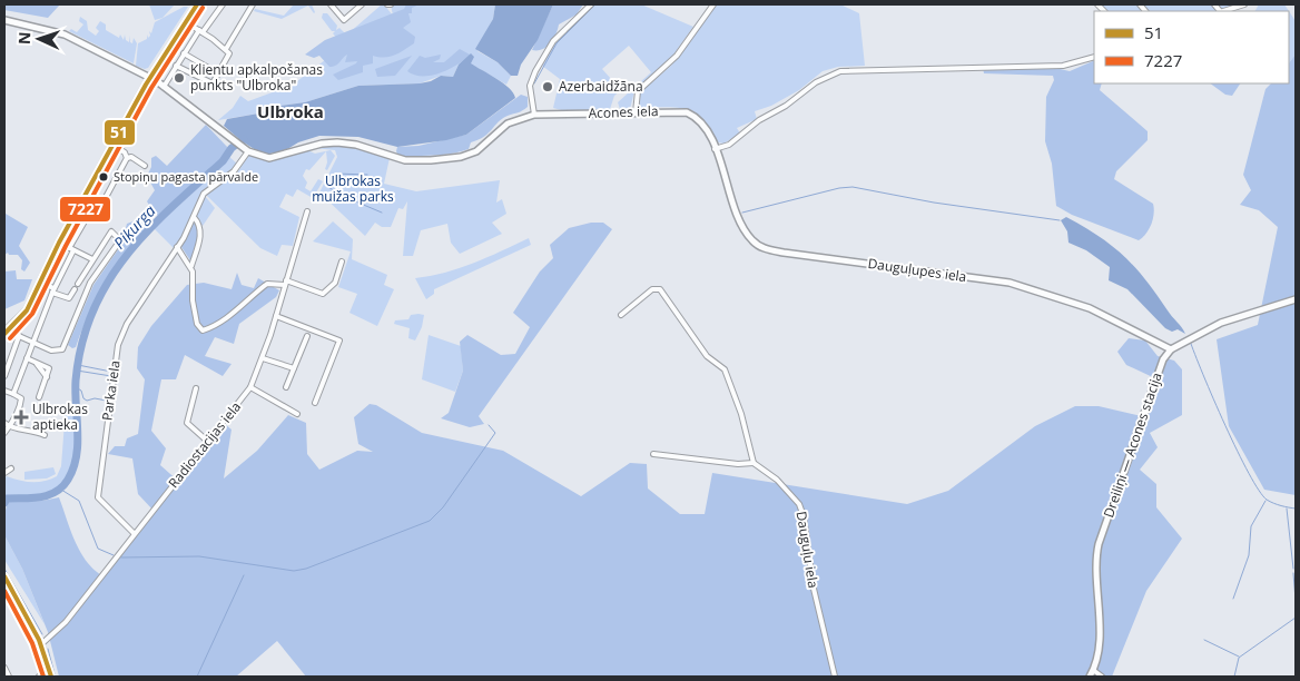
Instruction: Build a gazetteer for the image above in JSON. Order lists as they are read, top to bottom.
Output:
{
  "streets": {
    "street": [
      "Acones iela",
      "Dauguļupes iela",
      "Parka iela",
      "Radiostacijas iela",
      "Dreiliņi — Acones stacija",
      "Dauguļu iela"
    ]
  },
  "crossings": [
    ["Acones iela", "Dauguļupes iela"],
    ["Dauguļupes iela", "Dreiliņi — Acones stacija"],
    ["Parka iela", "Radiostacijas iela"]
  ],
  "districts": ["Ulbroka"],
  "water": ["Piķurga"],
  "parks": ["Ulbrokas muižas parks"],
  "places": {
    "other": ["Klientu apkalpošanas punkts \"Ulbroka\"", "Azerbaidžāna", "Stopiņu pagasta pārvalde"],
    "health": ["Ulbrokas aptieka"]
  },
  "lines": ["transit line 51", "transit line 7227"],
  "legend": ["51", "7227"],
  "north": "left"
}
